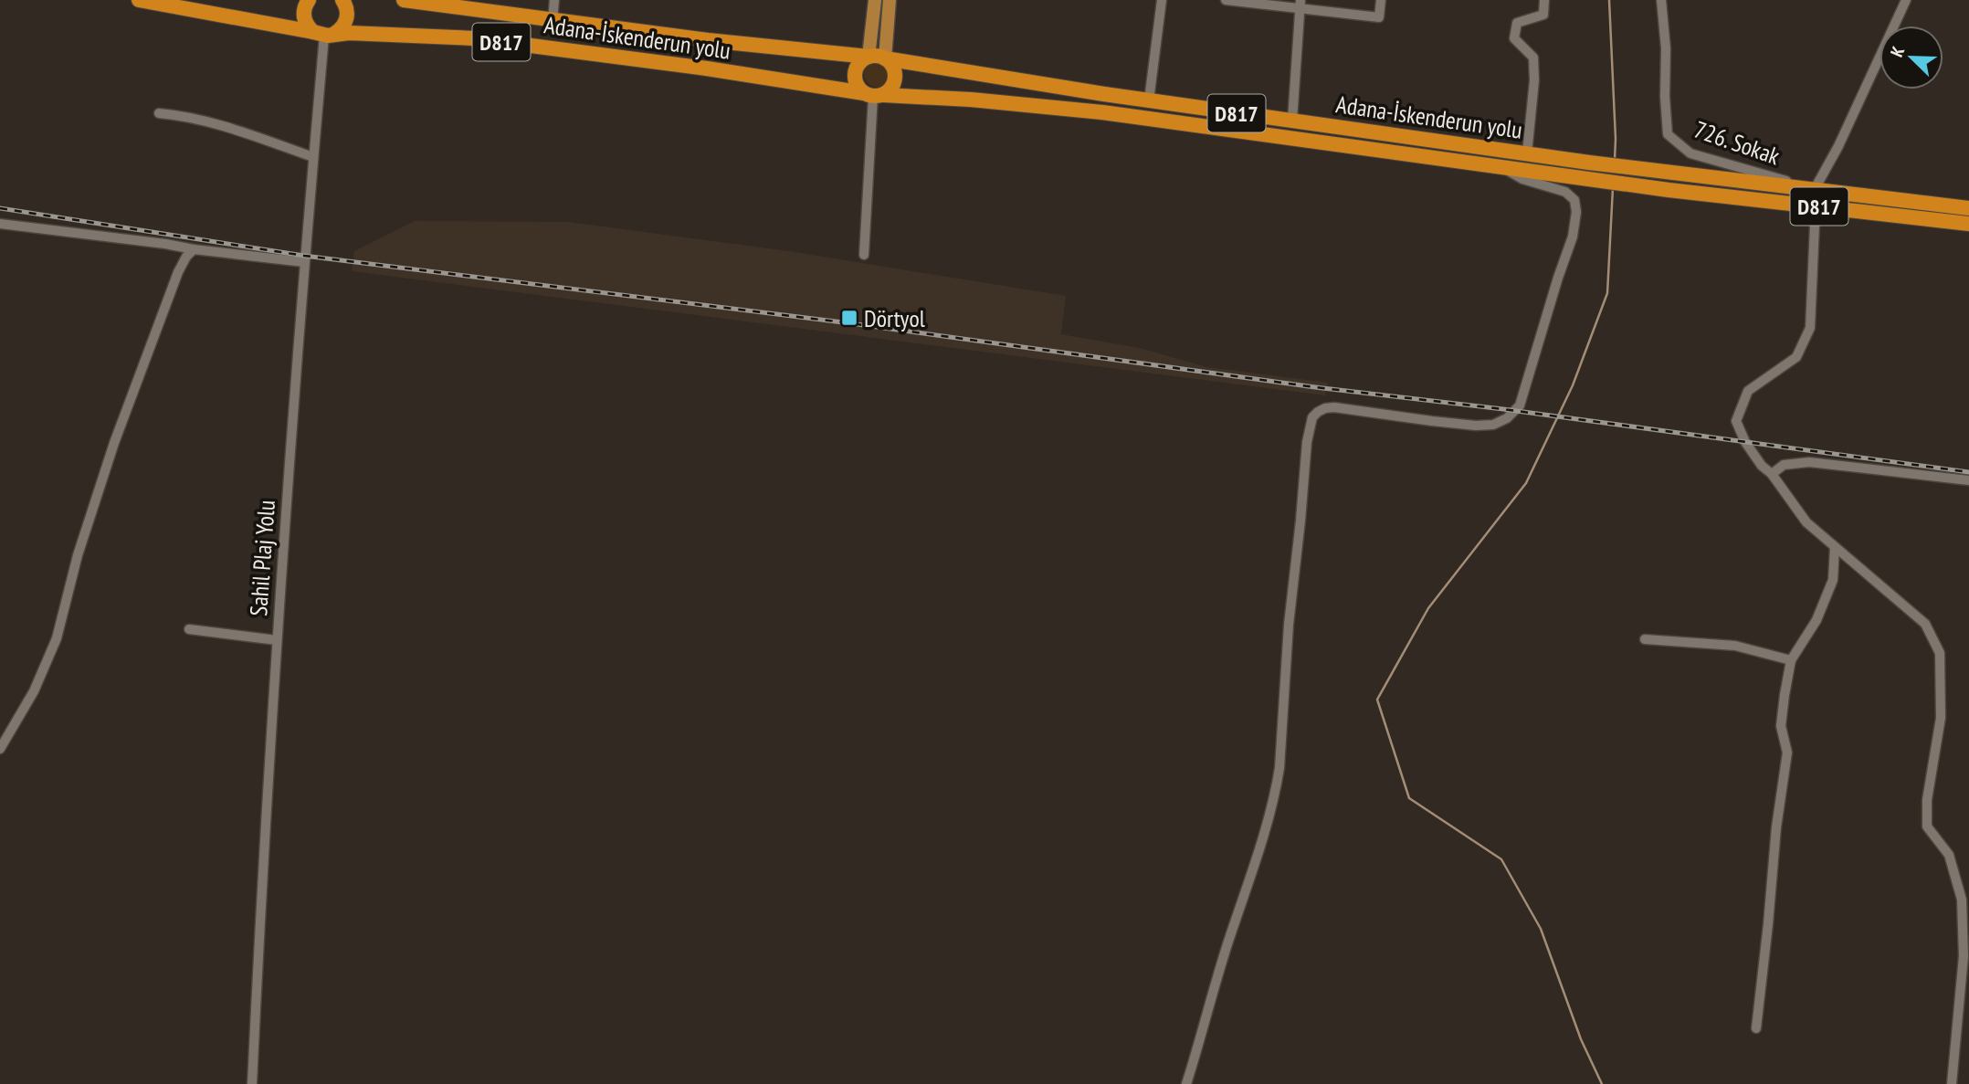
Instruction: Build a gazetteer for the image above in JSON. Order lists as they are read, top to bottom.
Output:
{
  "streets": {
    "highway": ["Adana-İskenderun yolu", "D817"],
    "street": ["726. Sokak", "Sahil Plaj Yolu"]
  },
  "crossings": [
    ["Adana-İskenderun yolu", "D817"],
    ["Adana-İskenderun yolu", "726. Sokak"],
    ["Adana-İskenderun yolu", "Sahil Plaj Yolu"]
  ],
  "places": {
    "transit": ["Dörtyol"]
  },
  "north": "top left"
}
